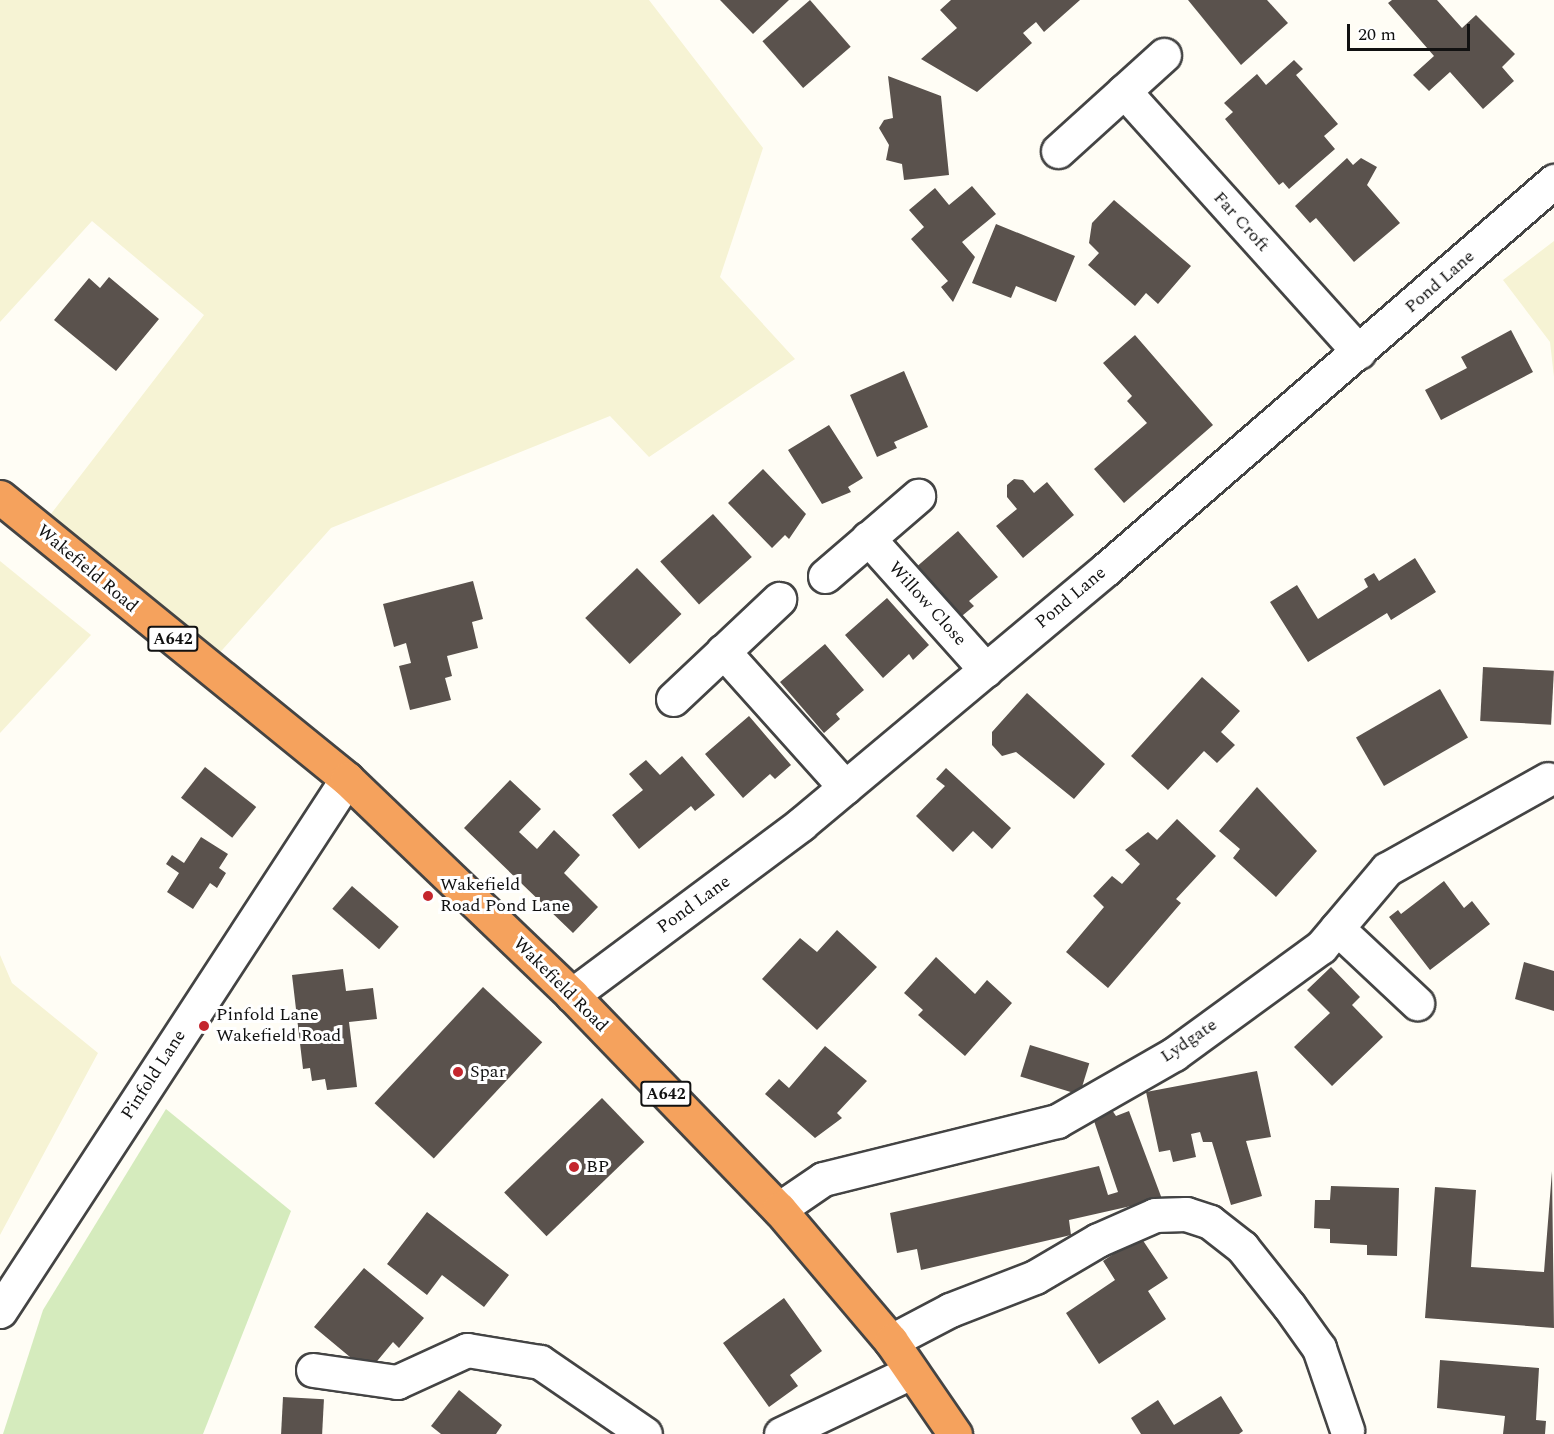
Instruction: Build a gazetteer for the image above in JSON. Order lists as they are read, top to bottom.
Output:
{
  "streets": {
    "highway": ["Wakefield Road", "A642"],
    "street": [
      "Far Croft",
      "Pond Lane",
      "Willow Close",
      "Lydgate",
      "Pinfold Lane"
    ]
  },
  "crossings": [
    ["Far Croft", "Pond Lane"],
    ["Pond Lane", "Wakefield Road"],
    ["Pond Lane", "Willow Close"],
    ["Wakefield Road", "Lydgate"],
    ["Wakefield Road", "Pinfold Lane"]
  ],
  "places": [
    "Wakefield Road Pond Lane",
    "Pinfold Lane Wakefield Road",
    "Spar",
    "BP"
  ],
  "scale_bar": "20 m"
}
